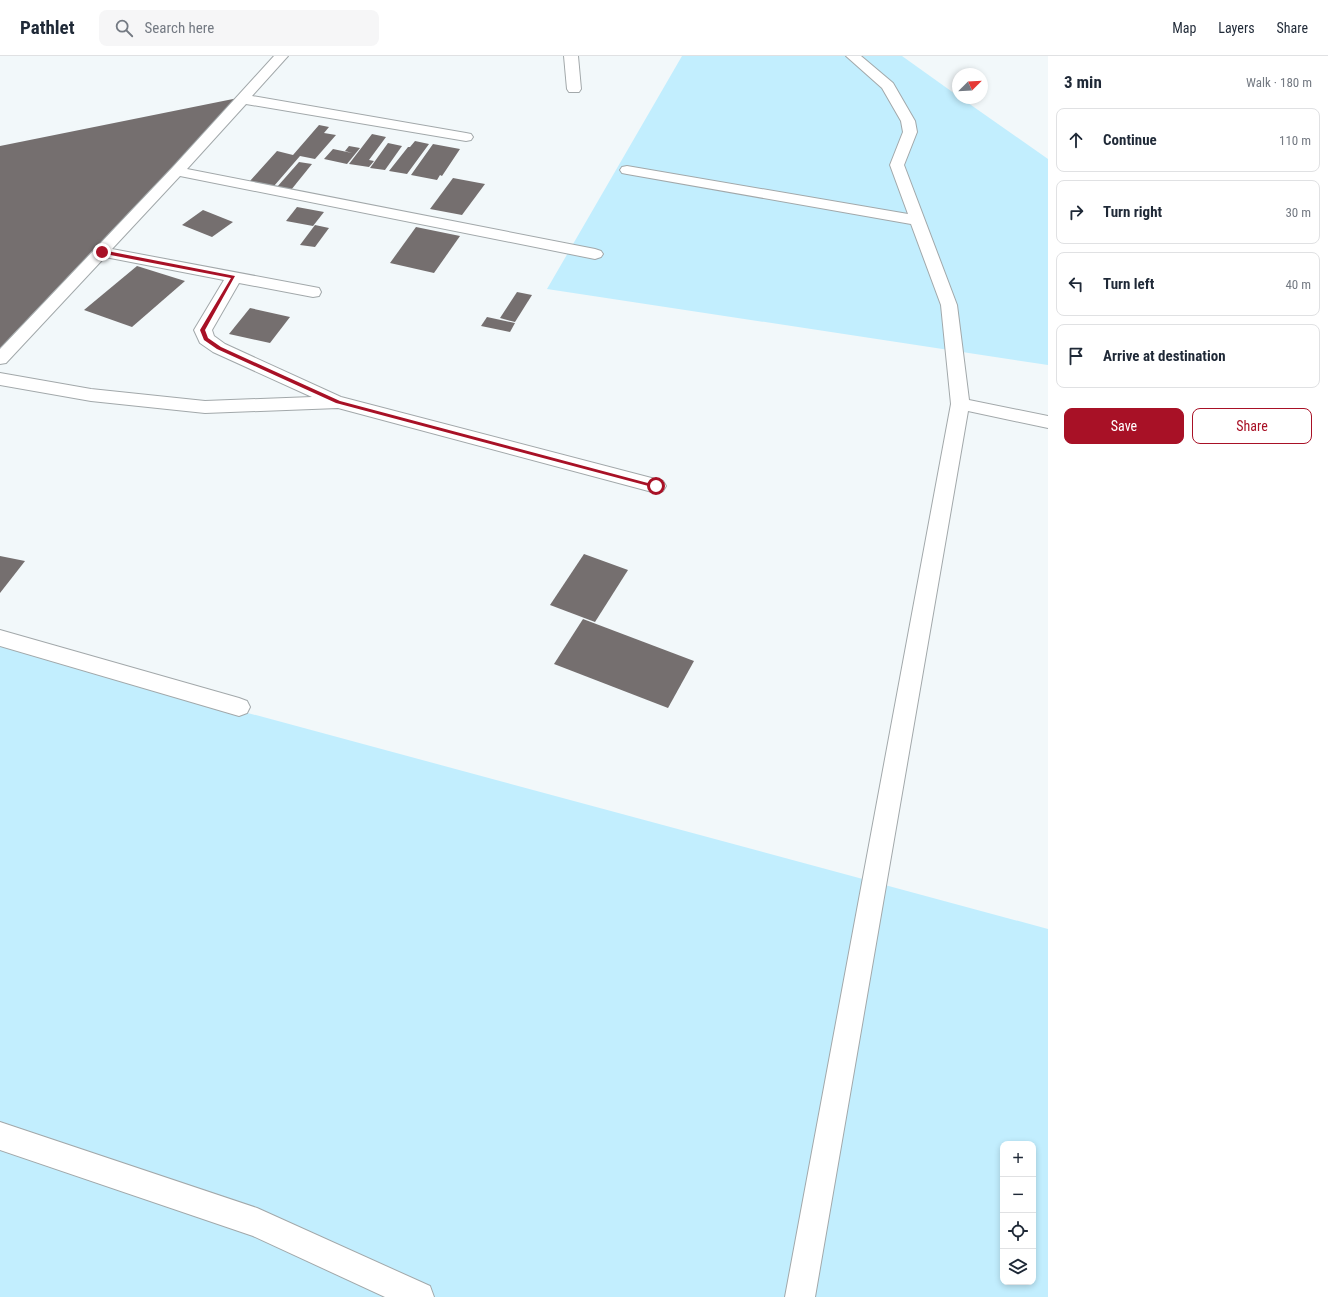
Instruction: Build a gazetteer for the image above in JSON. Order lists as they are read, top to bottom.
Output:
{
  "north": "top right",
  "page": {
    "header": "Pathlet",
    "search": "Search here",
    "nav": ["Map", "Layers", "Share"],
    "heading": ["3 min", "Walk · 180 m"],
    "list": [
      ["Continue", "110 m"],
      ["Turn right", "30 m"],
      ["Turn left", "40 m"],
      "Arrive at destination"
    ],
    "buttons": ["Save", "Share"],
    "map_buttons": ["+", "−"]
  }
}
